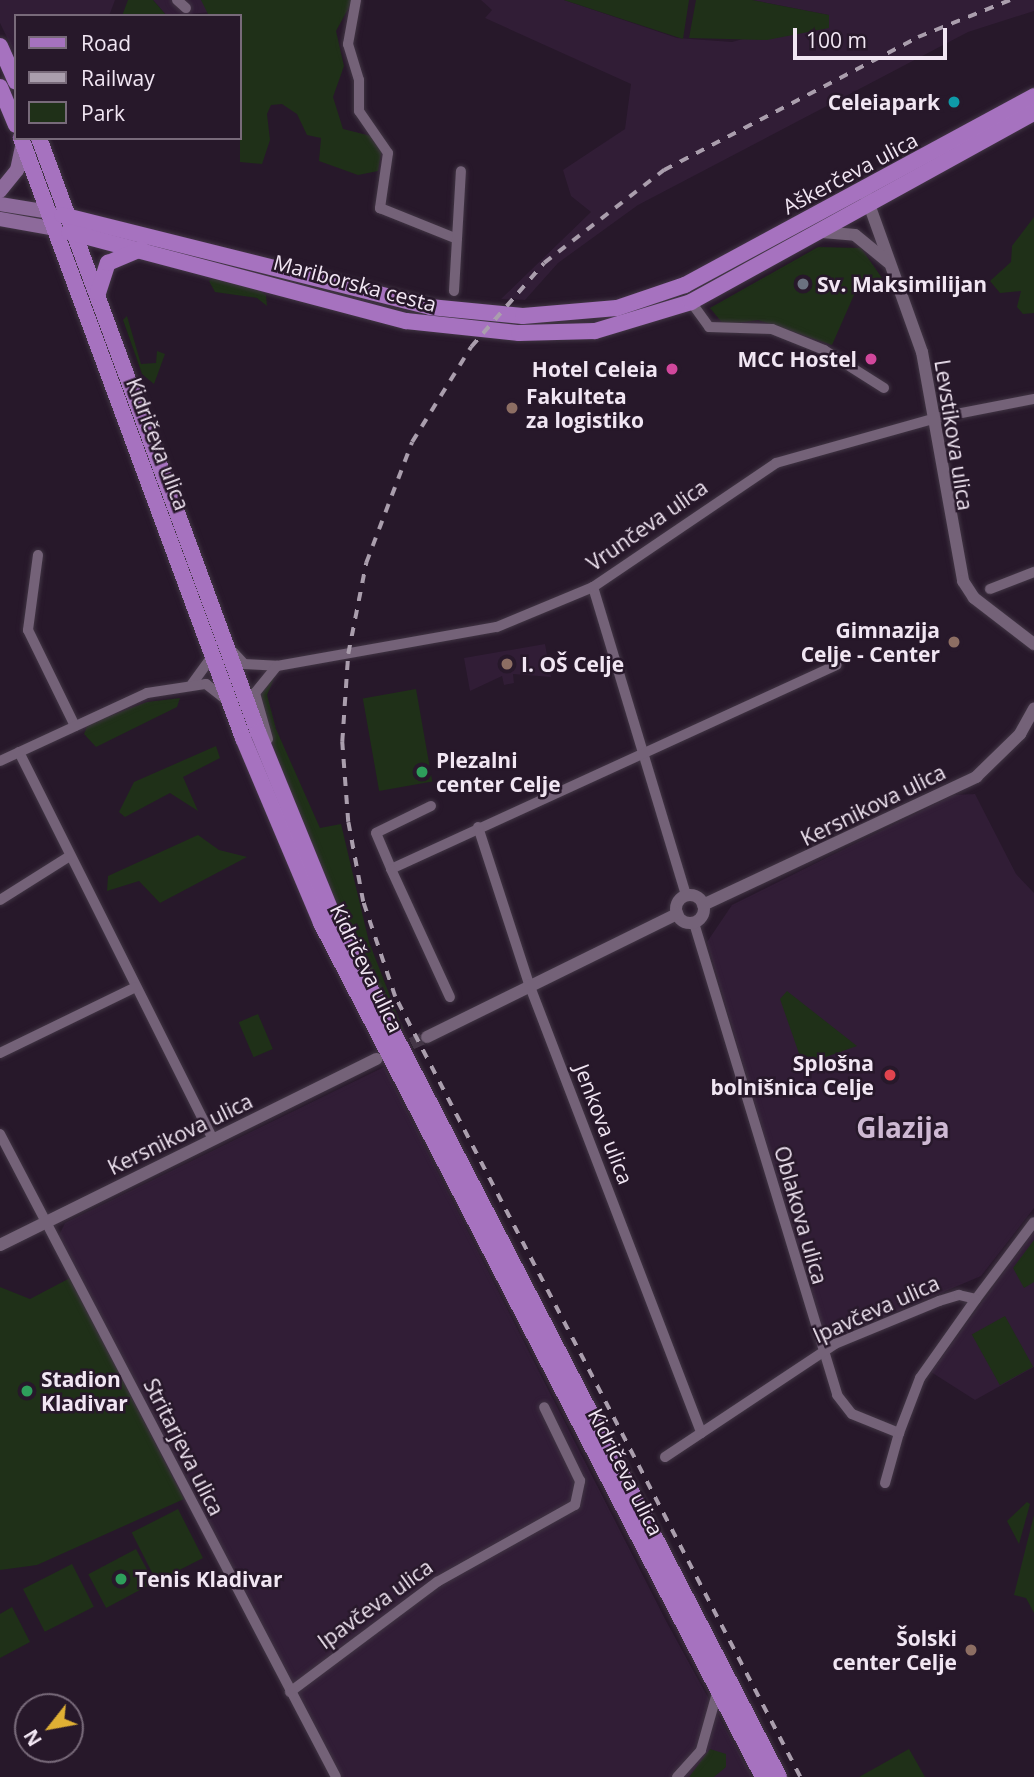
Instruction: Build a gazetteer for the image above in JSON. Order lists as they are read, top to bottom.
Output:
{
  "streets": {
    "main road": ["Aškerčeva ulica", "Mariborska cesta", "Kidričeva ulica"],
    "street": [
      "Levstikova ulica",
      "Vrunčeva ulica",
      "Kersnikova ulica",
      "Jenkova ulica",
      "Oblakova ulica",
      "Ipavčeva ulica",
      "Stritarjeva ulica"
    ]
  },
  "crossings": [
    ["Aškerčeva ulica", "Mariborska cesta"],
    ["Aškerčeva ulica", "Levstikova ulica"],
    ["Mariborska cesta", "Kidričeva ulica"],
    ["Levstikova ulica", "Vrunčeva ulica"],
    ["Kidričeva ulica", "Vrunčeva ulica"],
    ["Kersnikova ulica", "Stritarjeva ulica"],
    ["Jenkova ulica", "Ipavčeva ulica"],
    ["Oblakova ulica", "Ipavčeva ulica"],
    ["Ipavčeva ulica", "Stritarjeva ulica"]
  ],
  "districts": ["Glazija"],
  "places": [
    "Celeiapark",
    "Sv. Maksimilijan",
    "MCC Hostel",
    "Hotel Celeia",
    "Fakulteta za logistiko",
    "Gimnazija Celje - Center",
    "I. OŠ Celje",
    "Plezalni center Celje",
    "Splošna bolnišnica Celje",
    "Stadion Kladivar",
    "Tenis Kladivar",
    "Šolski center Celje"
  ],
  "legend": ["Road", "Railway", "Park"],
  "scale_bar": "100 m",
  "north": "bottom left"
}
